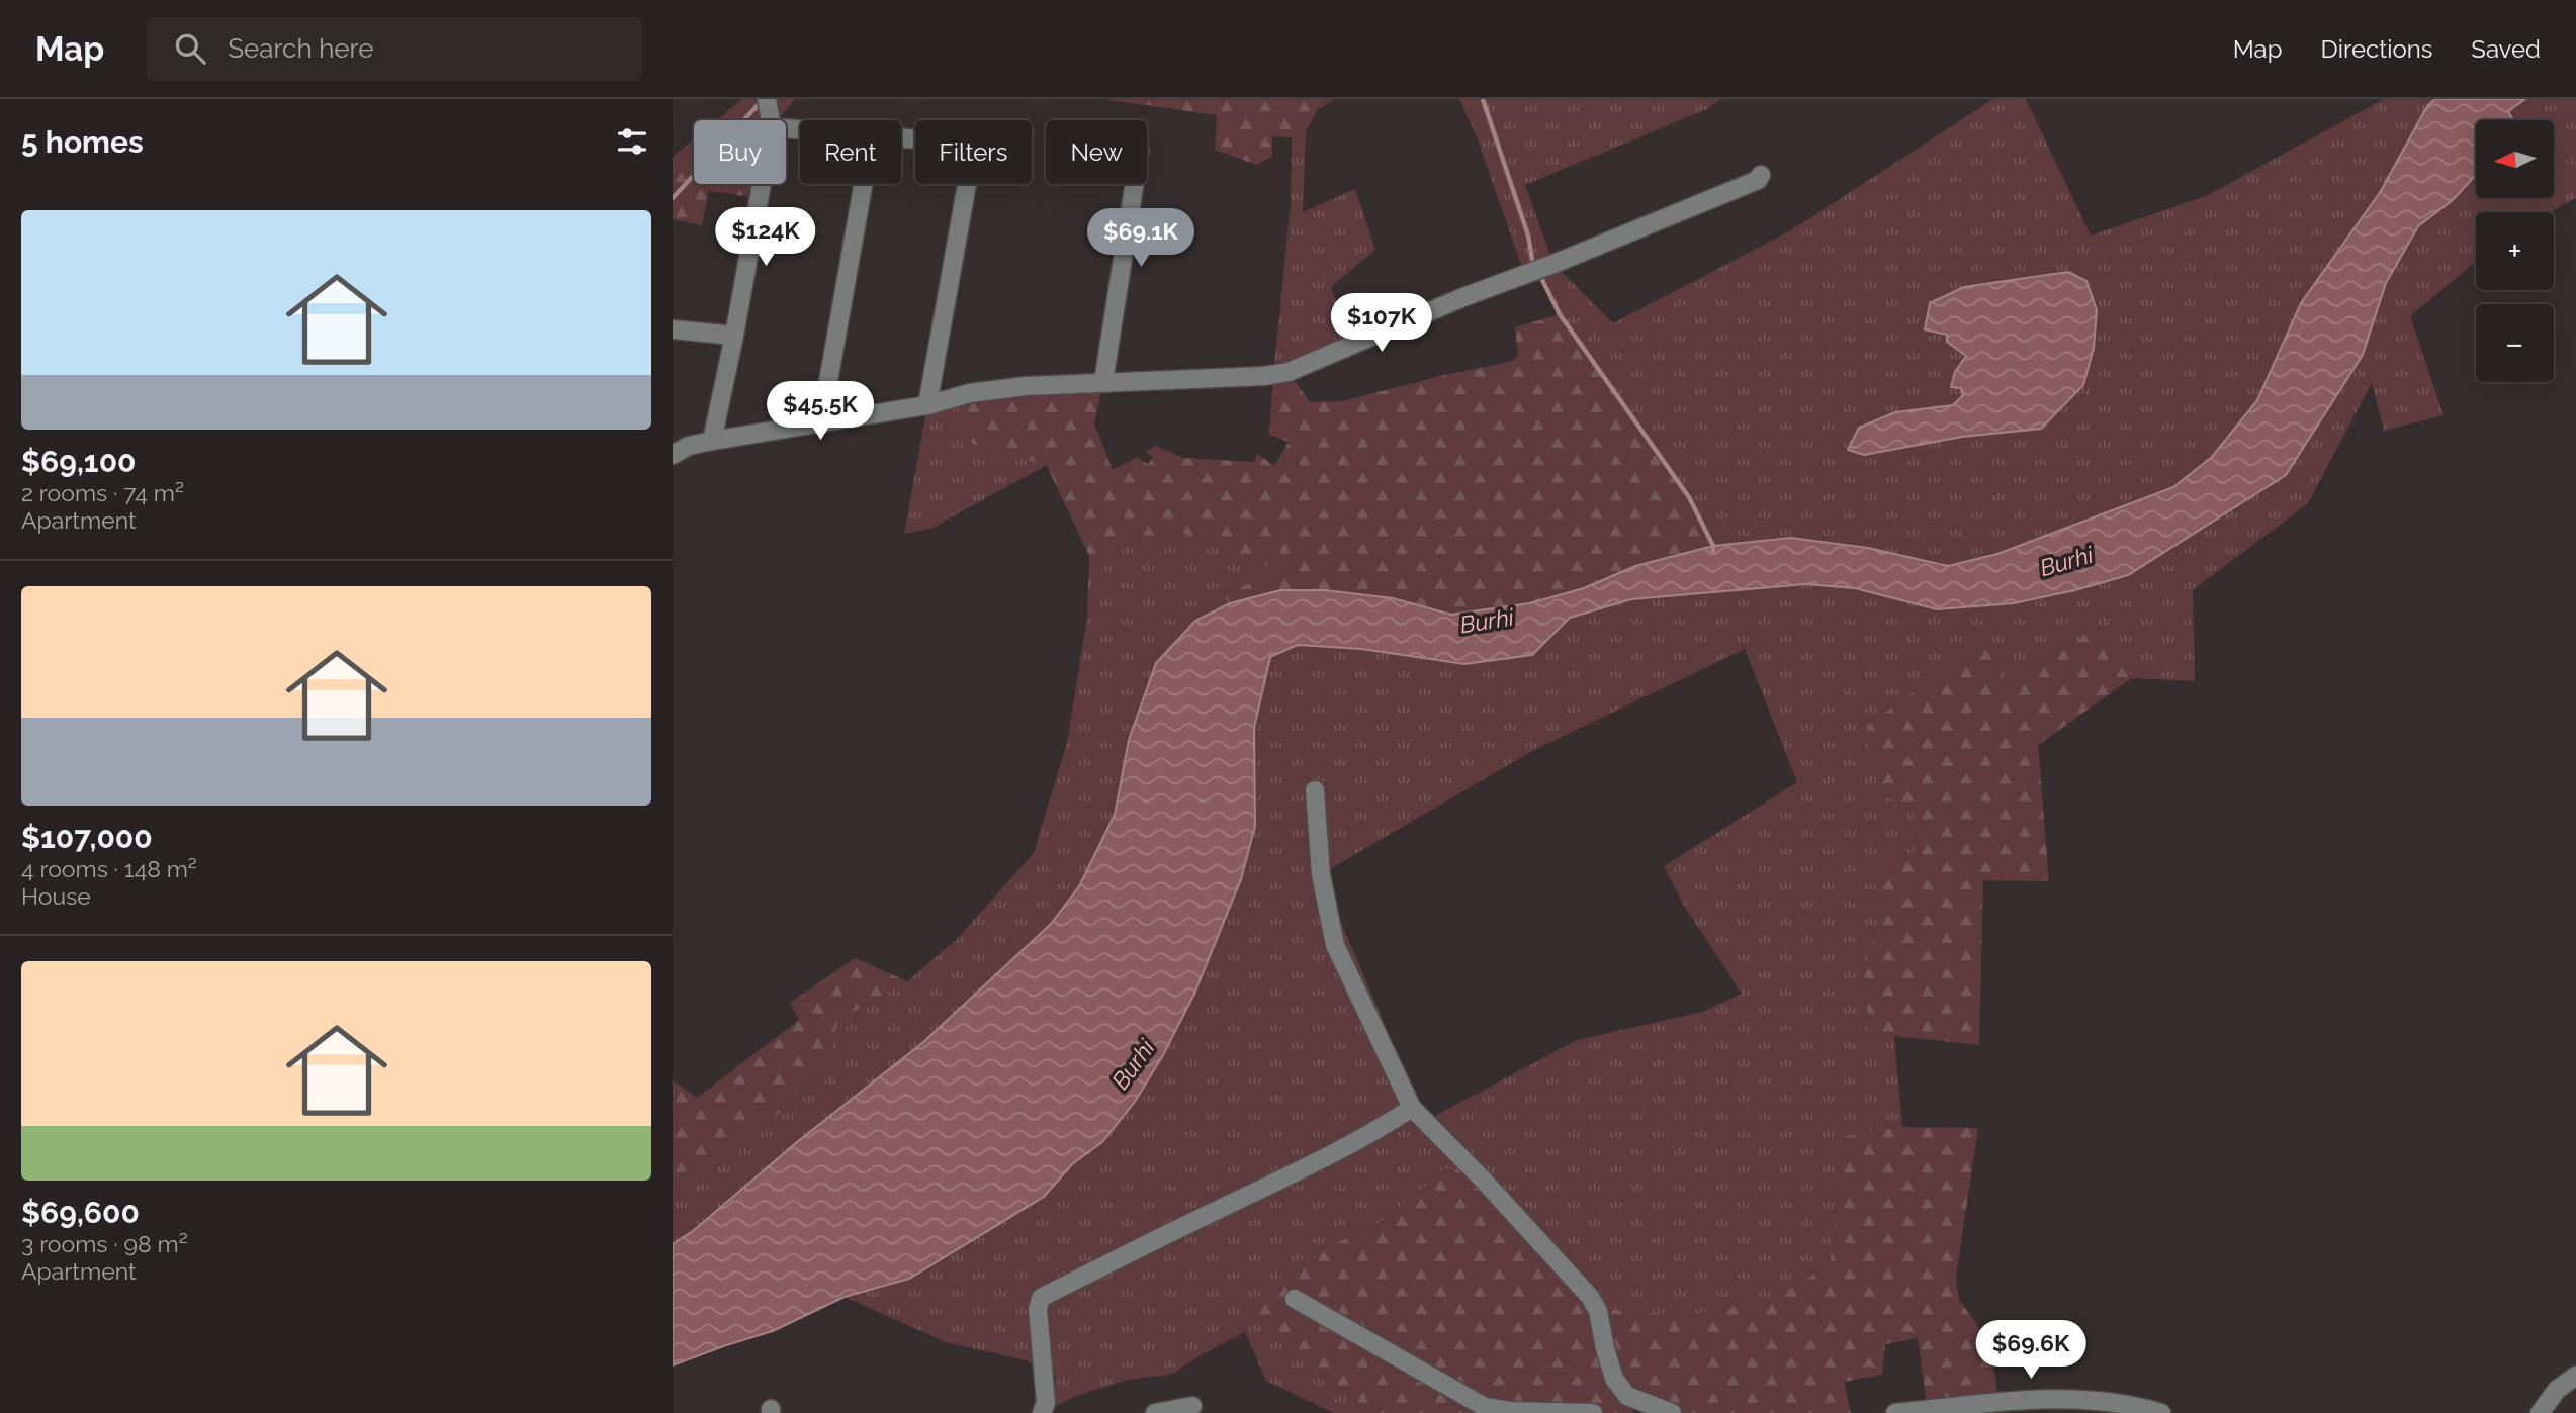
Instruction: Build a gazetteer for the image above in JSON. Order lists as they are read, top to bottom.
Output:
{
  "water": ["Burhi"],
  "north": "left",
  "page": {
    "header": "Map",
    "search": "Search here",
    "nav": ["Map", "Directions", "Saved"],
    "heading": "5 homes",
    "map_buttons": ["+", "−"],
    "chip": [
      "Buy",
      "Rent",
      "Filters",
      "New"
    ],
    "list": [
      {
        "name": "$69,100",
        "note": "2 rooms · 74 m² · Apartment"
      },
      {
        "name": "$107,000",
        "note": "4 rooms · 148 m² · House"
      },
      {
        "name": "$69,600",
        "note": "3 rooms · 98 m² · Apartment"
      }
    ],
    "price": [
      "$124K",
      "$69.1K",
      "$107K",
      "$45.5K",
      "$69.6K"
    ]
  }
}
